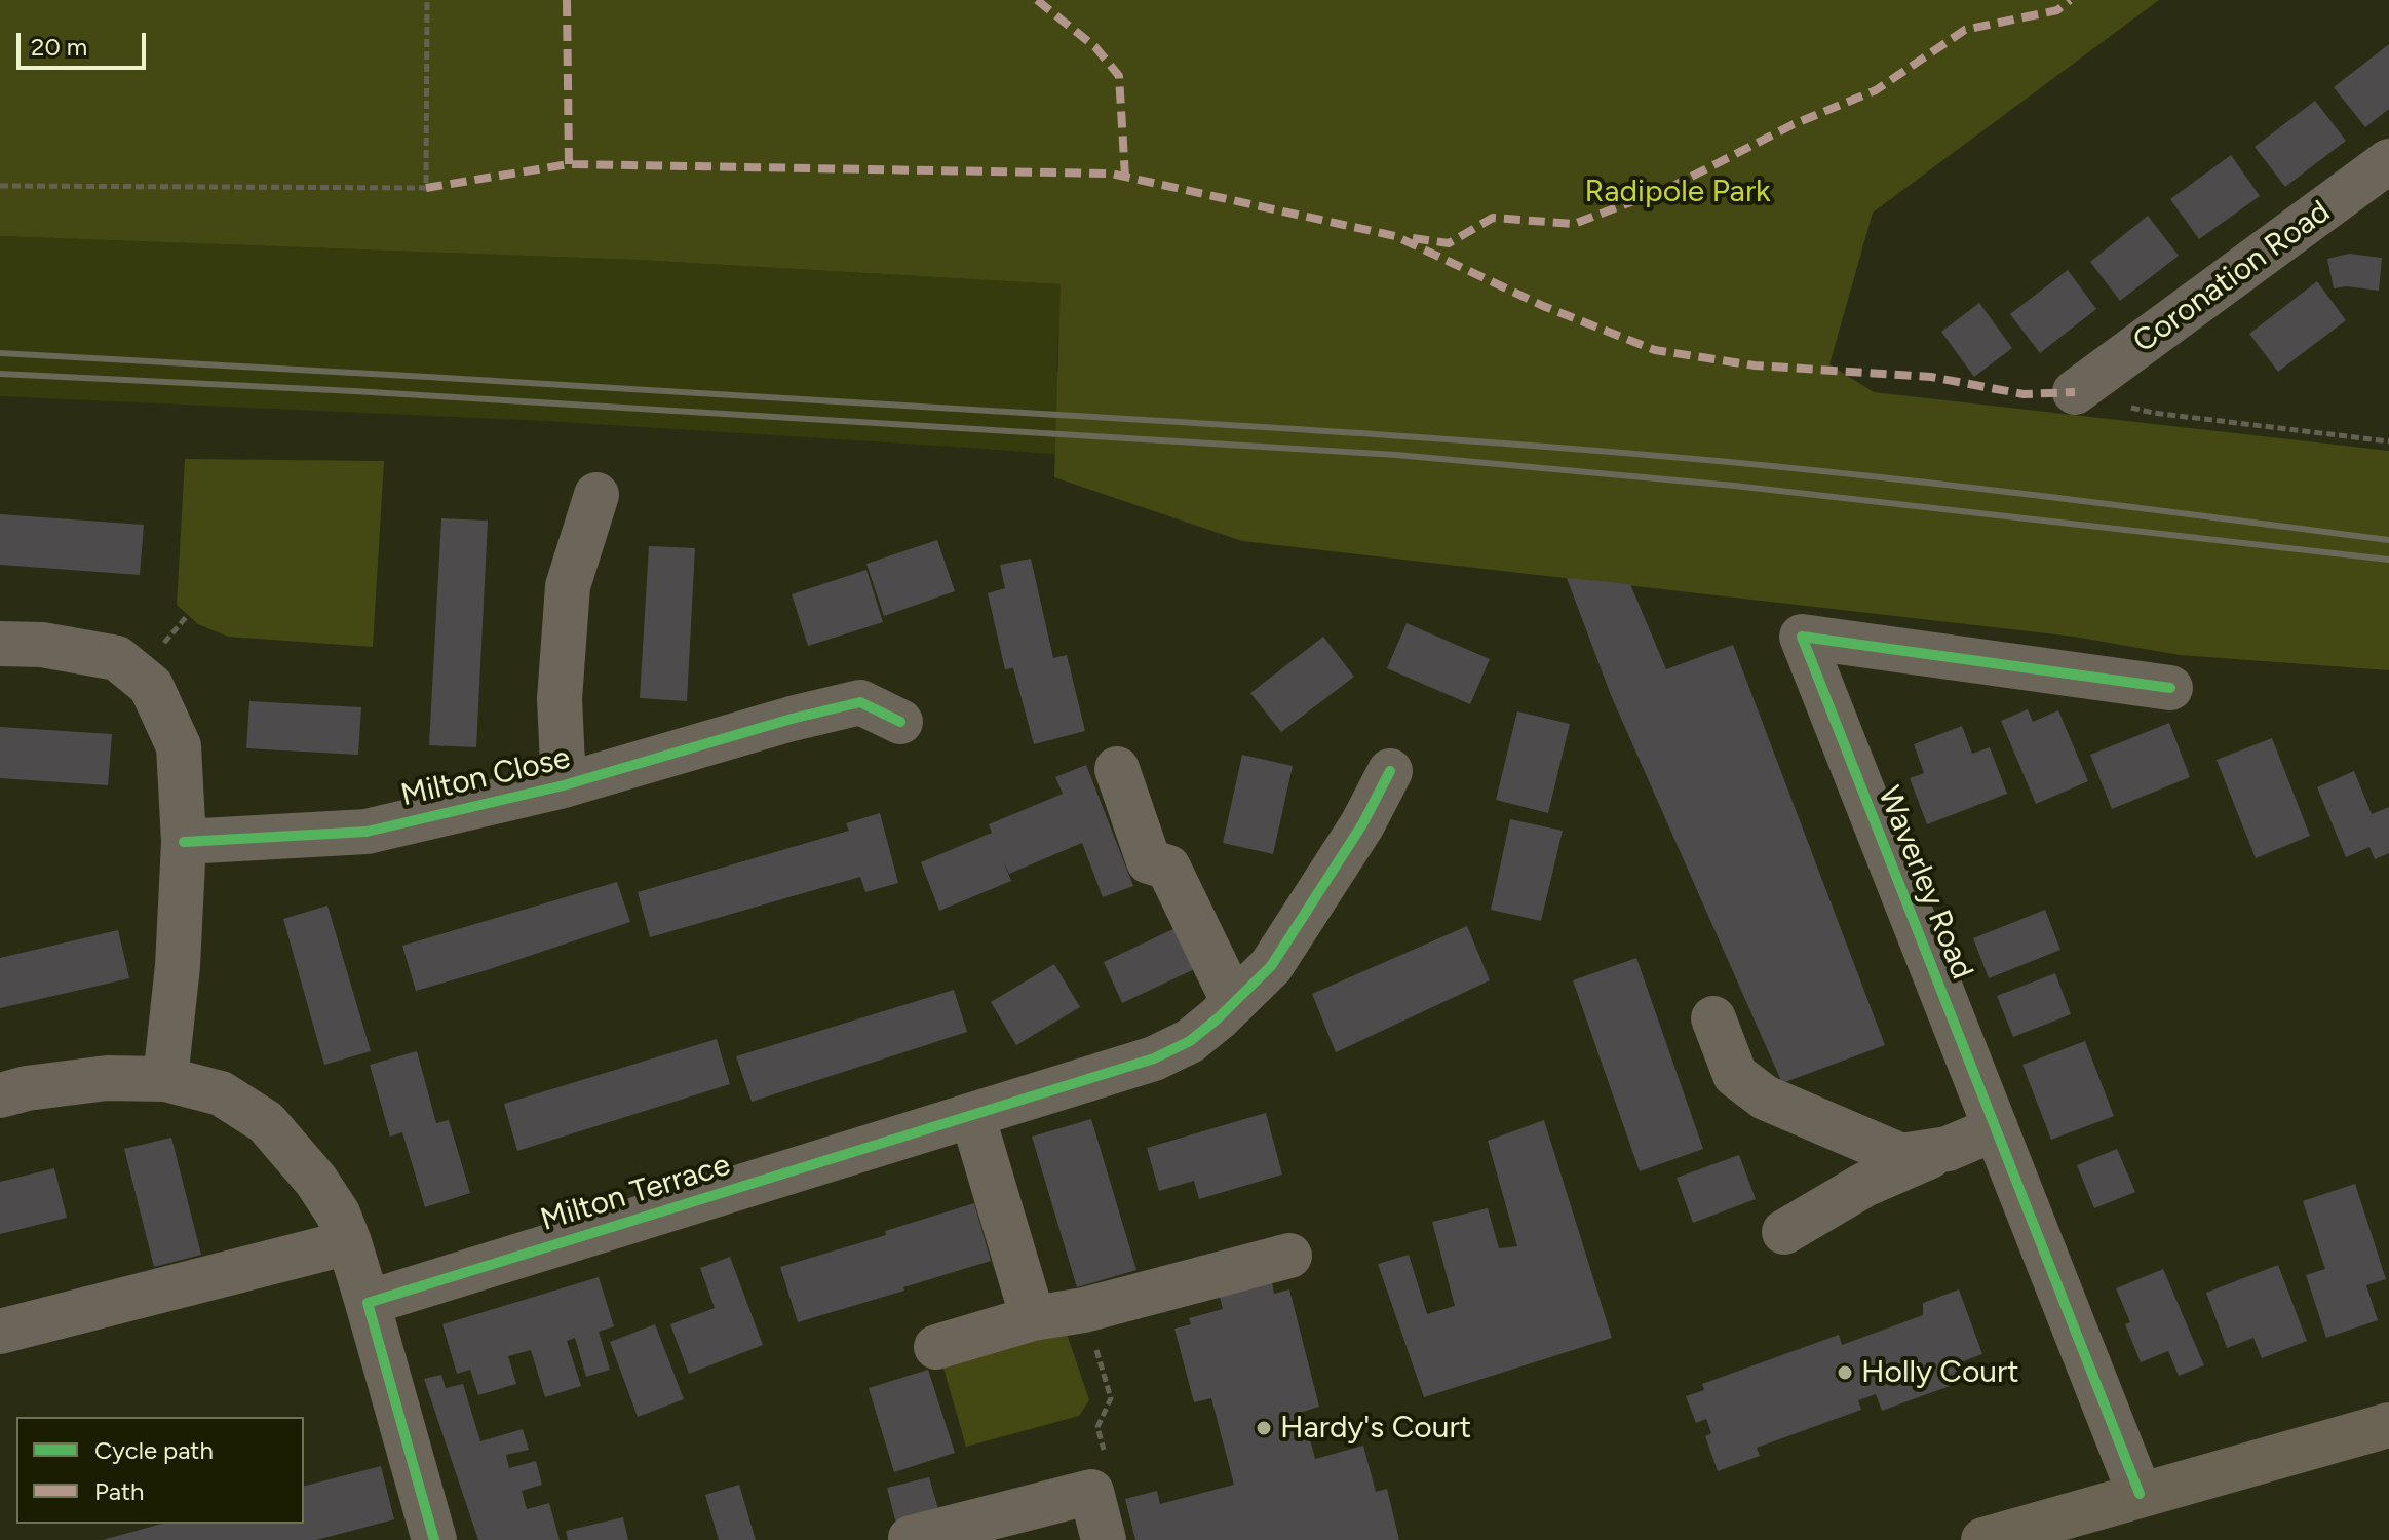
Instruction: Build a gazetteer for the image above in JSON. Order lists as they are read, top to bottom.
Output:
{
  "streets": {
    "street": [
      "Coronation Road",
      "Milton Close",
      "Waverley Road",
      "Milton Terrace"
    ]
  },
  "parks": ["Radipole Park"],
  "places": ["Holly Court", "Hardy's Court"],
  "legend": ["Cycle path", "Path"],
  "scale_bar": "20 m"
}
